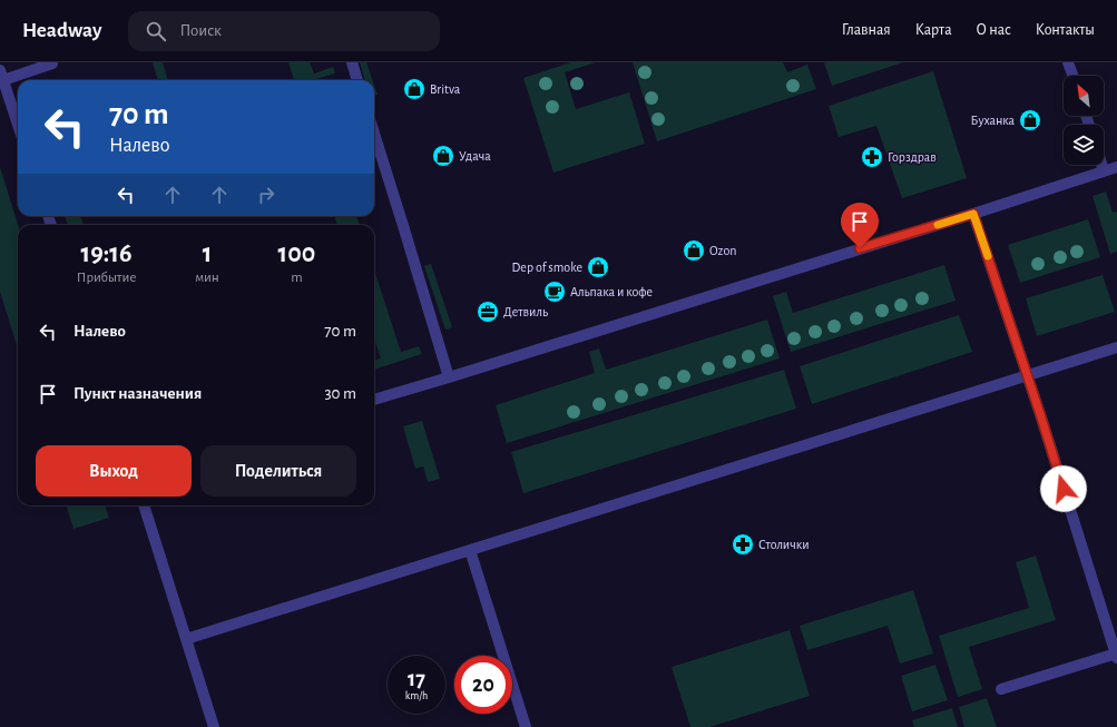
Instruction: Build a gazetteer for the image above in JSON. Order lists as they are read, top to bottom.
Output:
{
  "places": {
    "shop": [
      "Britva",
      "Буханка",
      "Удача",
      "Ozon",
      "Dep of smoke"
    ],
    "pharmacy": ["Горздрав", "Столички"],
    "cafe": ["Альпака и кофе"],
    "office": ["Детвиль"]
  },
  "north": "top left",
  "page": {
    "header": "Headway",
    "search": "Поиск",
    "nav": [
      "Главная",
      "Карта",
      "О нас",
      "Контакты"
    ],
    "turn": ["70 m", "Налево"],
    "eta": [
      "19:16",
      "Прибытие",
      "1",
      "мин",
      "100",
      "m"
    ],
    "list": [
      {
        "name": "Налево",
        "value": "70 m"
      },
      {
        "name": "Пункт назначения",
        "value": "30 m"
      }
    ],
    "buttons": ["Выход", "Поделиться"],
    "speed": "17 km/h",
    "limit": "20"
  }
}
